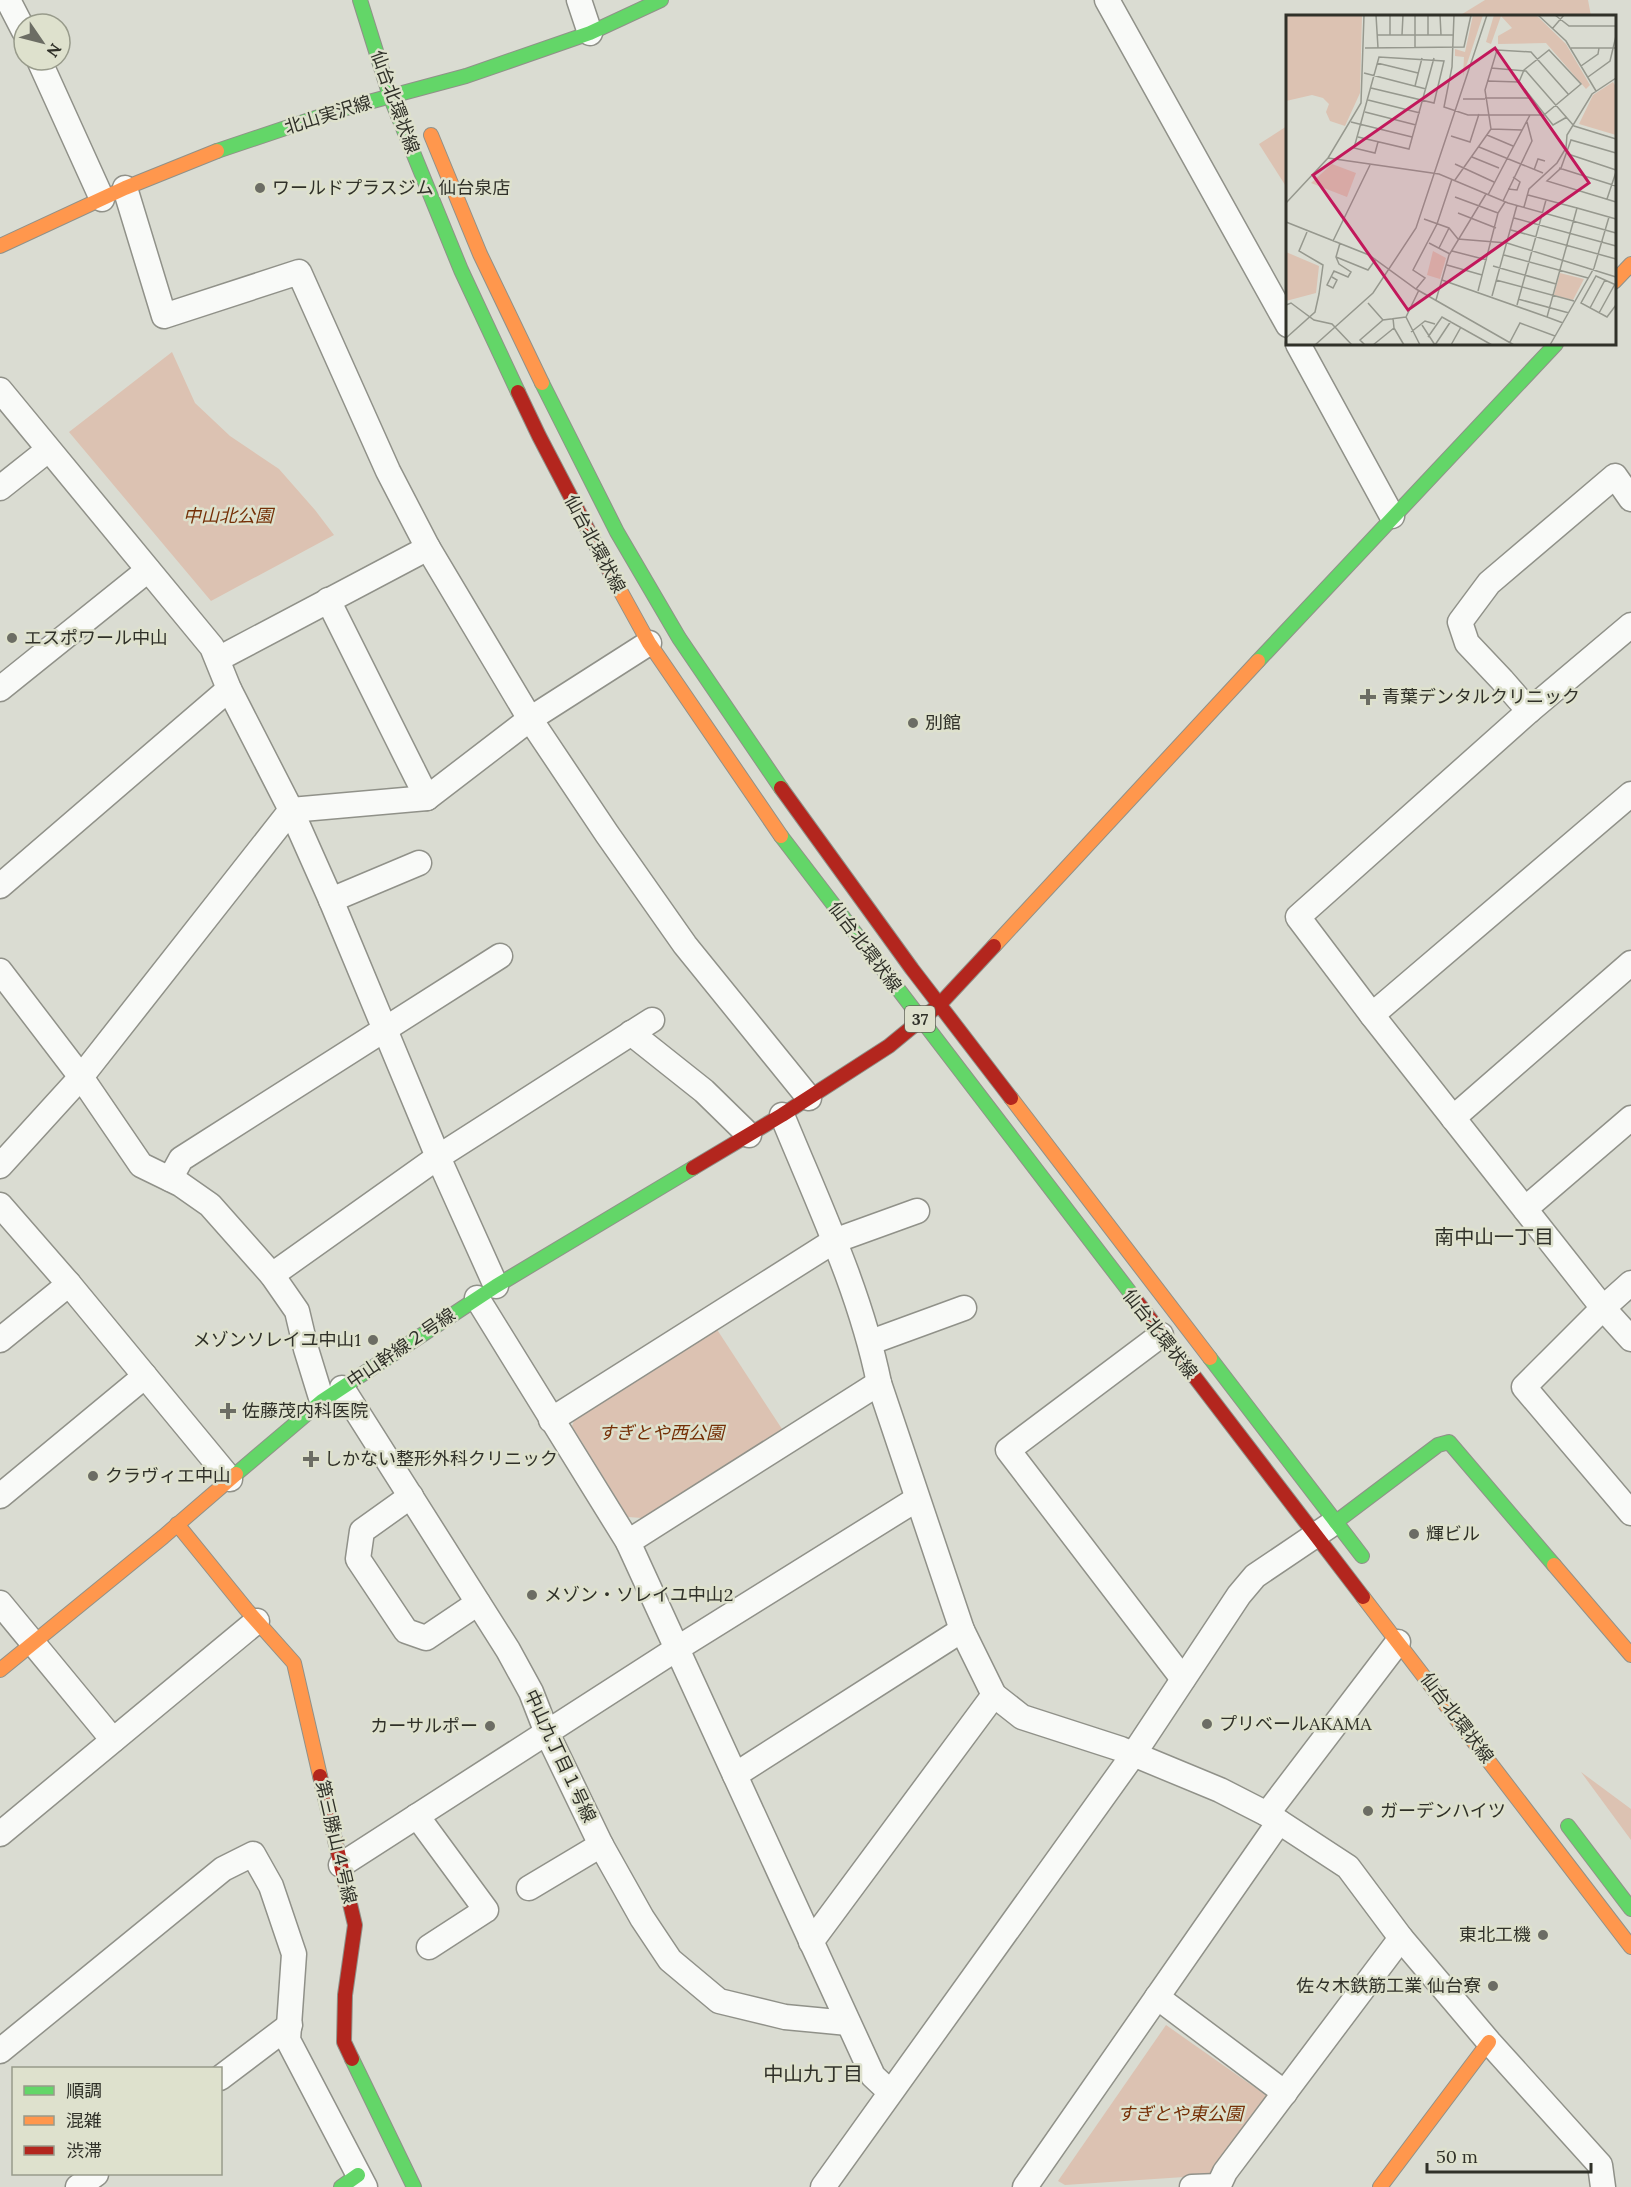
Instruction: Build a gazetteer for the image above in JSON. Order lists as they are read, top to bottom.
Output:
{
  "streets": {
    "main road": [
      "仙台北環状線",
      "北山実沢線",
      "37",
      "中山幹線２号線",
      "第三勝山４号線"
    ],
    "street": ["中山九丁目１号線"]
  },
  "crossings": [
    ["仙台北環状線", "北山実沢線"],
    ["仙台北環状線", "中山幹線２号線"],
    ["中山幹線２号線", "中山九丁目１号線"],
    ["中山幹線２号線", "第三勝山４号線"]
  ],
  "districts": ["南中山一丁目", "中山九丁目"],
  "parks": ["中山北公園", "すぎとや西公園", "すぎとや東公園"],
  "places": {
    "other": [
      "ワールドプラスジム 仙台泉店",
      "エスポワール中山",
      "別館",
      "メゾンソレイユ中山1",
      "クラヴィエ中山",
      "輝ビル",
      "メゾン・ソレイユ中山2",
      "プリベールAKAMA",
      "カーサルポー",
      "ガーデンハイツ",
      "東北工機",
      "佐々木鉄筋工業 仙台寮"
    ],
    "health": ["青葉デンタルクリニック", "佐藤茂内科医院", "しかない整形外科クリニック"]
  },
  "legend": ["順調", "混雑", "渋滞"],
  "scale_bar": "50 m",
  "north": "bottom right"
}
